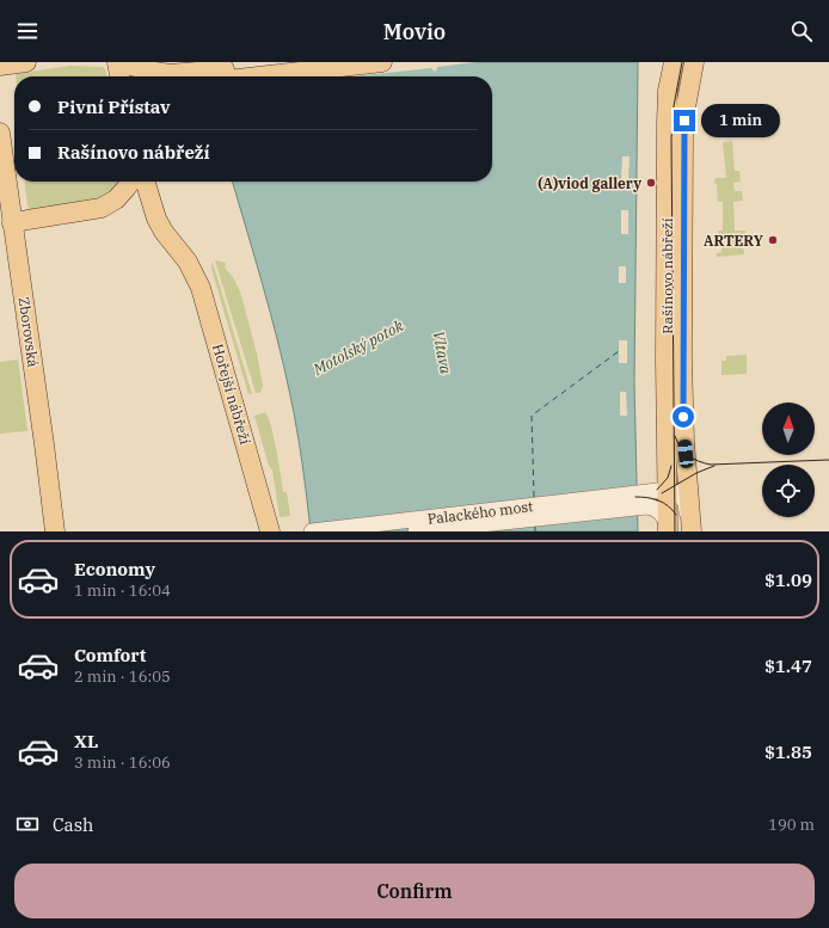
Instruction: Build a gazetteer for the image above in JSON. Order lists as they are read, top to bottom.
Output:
{
  "streets": {
    "main road": ["Rašínovo nábřeží", "Zborovská", "Hořejší nábřeží"],
    "street": ["Palackého most"]
  },
  "crossings": [
    ["Rašínovo nábřeží", "Palackého most"]
  ],
  "water": ["Motolský potok", "Vltava"],
  "places": ["(A)viod gallery", "ARTERY"],
  "north": "top",
  "page": {
    "header": "Movio",
    "banner": ["Pivní Přístav", "Rašínovo nábřeží"],
    "bubble": "1 min",
    "list": [
      {
        "name": "Economy",
        "note": "1 min · 16:04",
        "value": "$1.09"
      },
      {
        "name": "Comfort",
        "note": "2 min · 16:05",
        "value": "$1.47"
      },
      {
        "name": "XL",
        "note": "3 min · 16:06",
        "value": "$1.85"
      }
    ],
    "pay": ["Cash", "190 m"],
    "buttons": "Confirm"
  }
}
